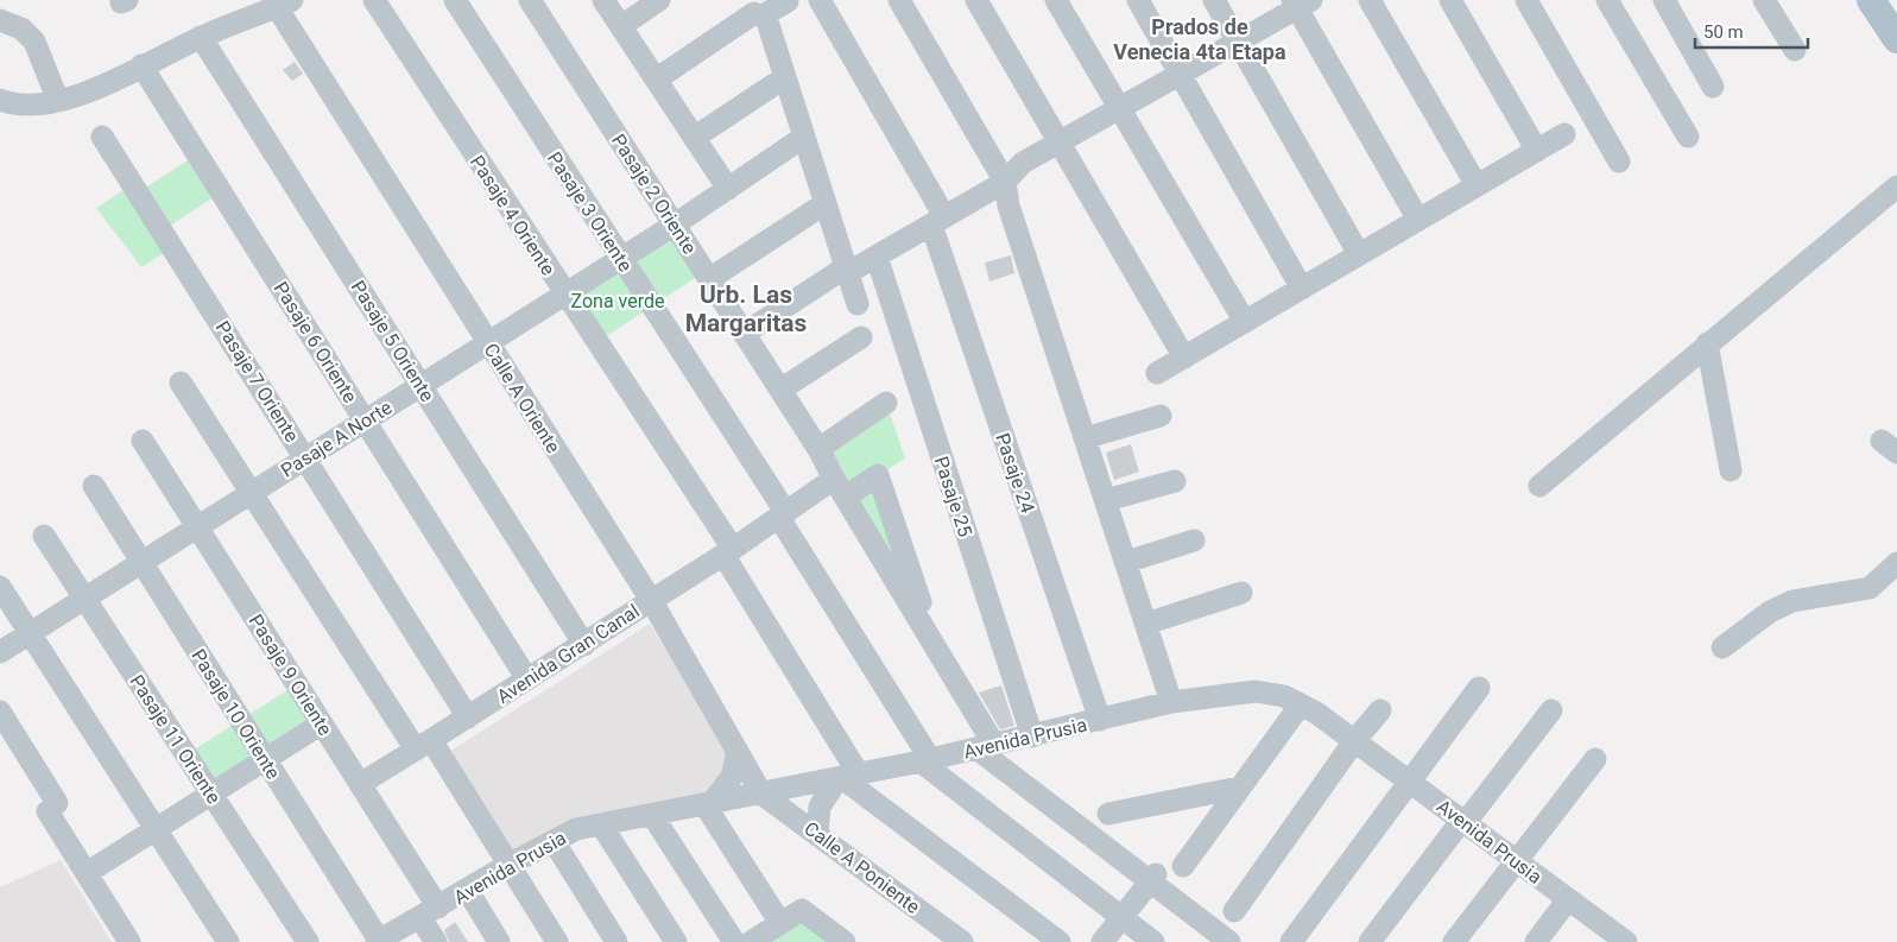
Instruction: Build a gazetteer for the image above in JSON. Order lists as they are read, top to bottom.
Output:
{
  "streets": {
    "street": [
      "Pasaje 2 Oriente",
      "Pasaje 3 Oriente",
      "Pasaje 4 Oriente",
      "Pasaje 5 Oriente",
      "Pasaje 6 Oriente",
      "Pasaje 7 Oriente",
      "Calle A Oriente",
      "Pasaje A Norte",
      "Pasaje 24",
      "Pasaje 25",
      "Avenida Gran Canal",
      "Pasaje 9 Oriente",
      "Pasaje 10 Oriente",
      "Avenida Prusia",
      "Pasaje 11 Oriente",
      "Calle A Poniente"
    ]
  },
  "crossings": [
    ["Pasaje 2 Oriente", "Pasaje A Norte"],
    ["Pasaje 2 Oriente", "Avenida Gran Canal"],
    ["Pasaje 2 Oriente", "Avenida Prusia"],
    ["Pasaje 3 Oriente", "Pasaje A Norte"],
    ["Pasaje 3 Oriente", "Avenida Gran Canal"],
    ["Pasaje 3 Oriente", "Avenida Prusia"],
    ["Pasaje 4 Oriente", "Pasaje A Norte"],
    ["Pasaje 4 Oriente", "Avenida Gran Canal"],
    ["Pasaje 4 Oriente", "Avenida Prusia"],
    ["Pasaje 5 Oriente", "Pasaje A Norte"],
    ["Pasaje 5 Oriente", "Avenida Gran Canal"],
    ["Pasaje 6 Oriente", "Pasaje A Norte"],
    ["Pasaje 6 Oriente", "Avenida Gran Canal"],
    ["Pasaje 7 Oriente", "Pasaje A Norte"],
    ["Pasaje 7 Oriente", "Avenida Gran Canal"],
    ["Calle A Oriente", "Pasaje A Norte"],
    ["Calle A Oriente", "Avenida Gran Canal"],
    ["Calle A Oriente", "Avenida Prusia"],
    ["Calle A Oriente", "Calle A Poniente"],
    ["Pasaje A Norte", "Pasaje 9 Oriente"],
    ["Pasaje A Norte", "Pasaje 10 Oriente"],
    ["Pasaje A Norte", "Pasaje 11 Oriente"],
    ["Pasaje 24", "Avenida Prusia"],
    ["Pasaje 25", "Avenida Prusia"],
    ["Avenida Gran Canal", "Pasaje 9 Oriente"],
    ["Pasaje 9 Oriente", "Avenida Prusia"],
    ["Pasaje 10 Oriente", "Avenida Prusia"],
    ["Avenida Prusia", "Calle A Poniente"]
  ],
  "districts": ["Prados de Venecia 4ta Etapa", "Urb. Las Margaritas"],
  "parks": ["Zona verde"],
  "scale_bar": "50 m"
}
